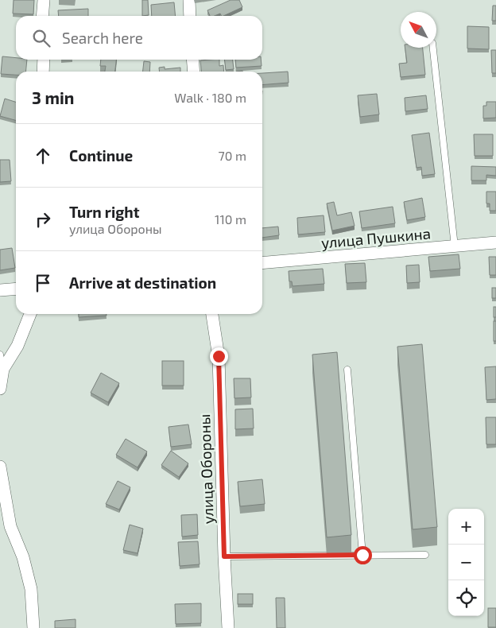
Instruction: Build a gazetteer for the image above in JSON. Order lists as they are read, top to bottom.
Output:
{
  "streets": {
    "street": ["улица Пушкина", "улица Обороны"]
  },
  "north": "top left",
  "page": {
    "search": "Search here",
    "heading": ["3 min", "Walk · 180 m"],
    "list": [
      ["Continue", "70 m"],
      ["Turn right", "улица Обороны", "110 m"],
      "Arrive at destination"
    ],
    "map_buttons": ["+", "−"]
  }
}
